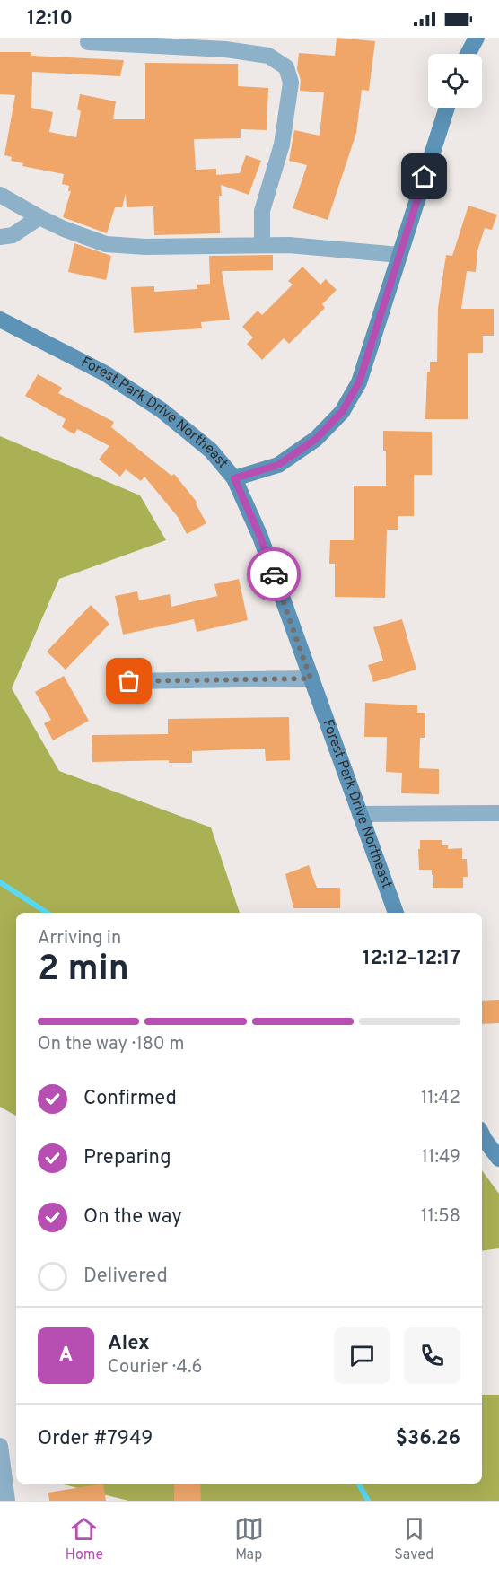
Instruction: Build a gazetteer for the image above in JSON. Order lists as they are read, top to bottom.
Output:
{
  "streets": {
    "street": ["Forest Park Drive Northeast"]
  },
  "page": {
    "status": "12:10",
    "heading": ["2 min", "Arriving in", "12:12–12:17"],
    "panel": [
      "Alex",
      "Courier · 4.6",
      "Order #7949",
      "$36.26"
    ],
    "bar": "On the way · 180 m",
    "list": [
      ["Confirmed", "11:42"],
      ["Preparing", "11:49"],
      ["On the way", "11:58"],
      "Delivered"
    ],
    "round": "A",
    "tabs": ["Home", "Map", "Saved"]
  }
}
